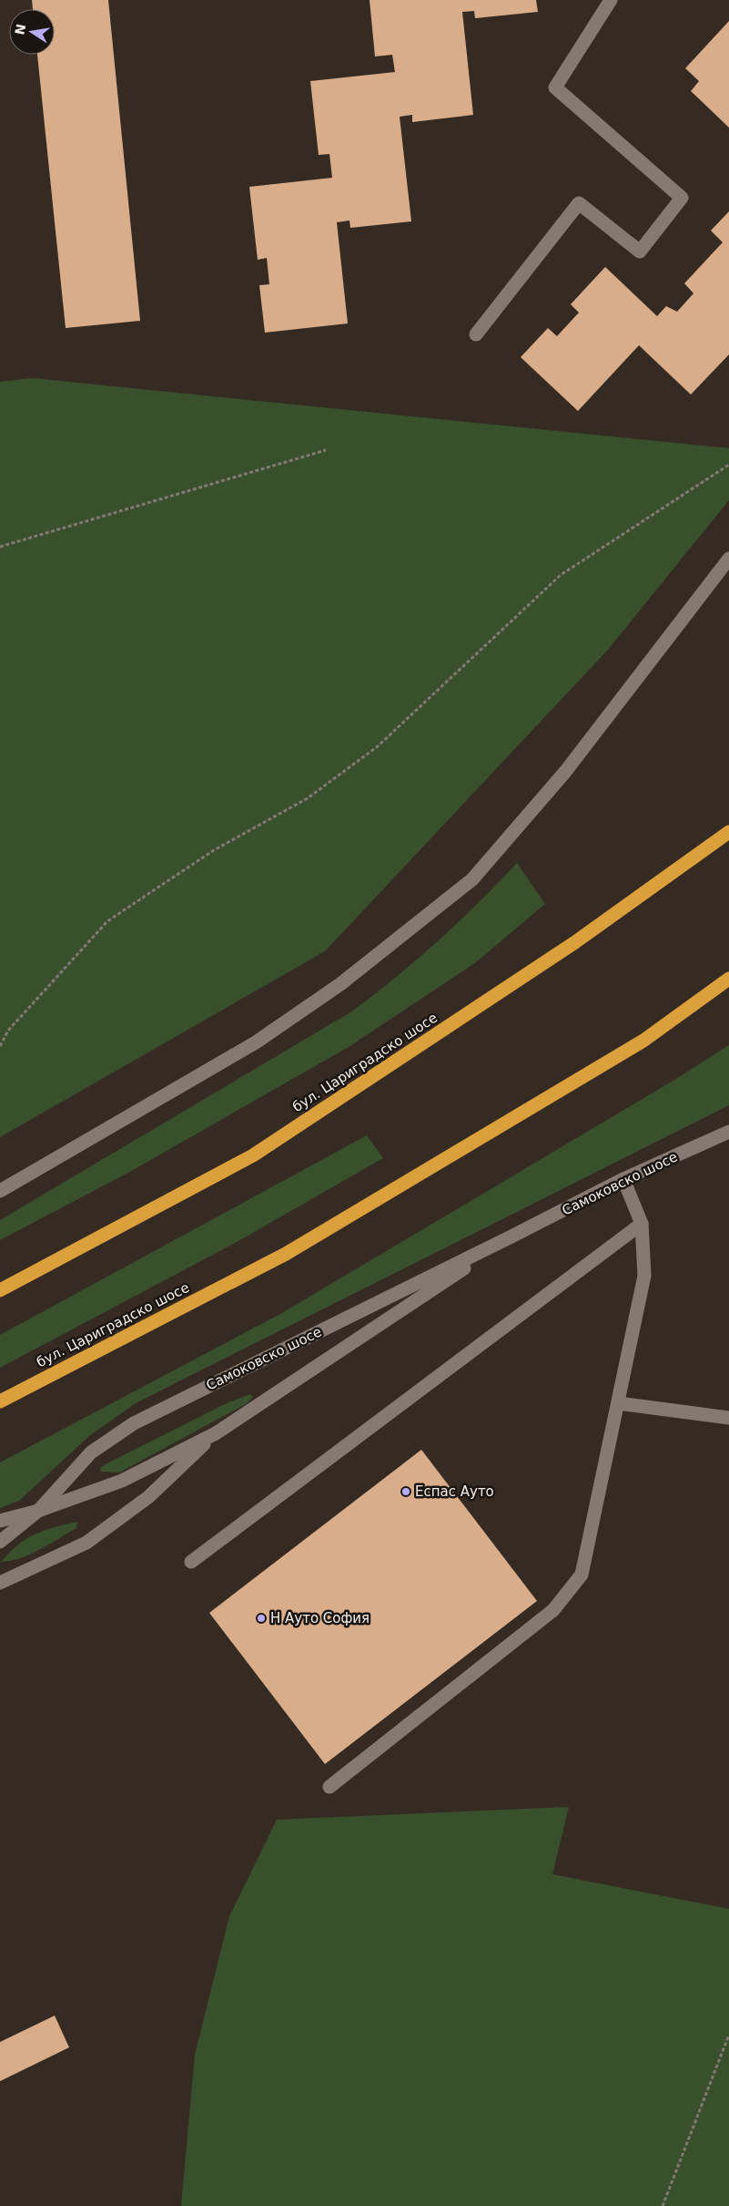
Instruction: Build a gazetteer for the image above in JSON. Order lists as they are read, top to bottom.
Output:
{
  "streets": {
    "highway": ["бул. Цариградско шосе"],
    "street": ["Самоковско шосе"]
  },
  "places": ["Еспас Ауто", "Н Ауто София"],
  "north": "left"
}
